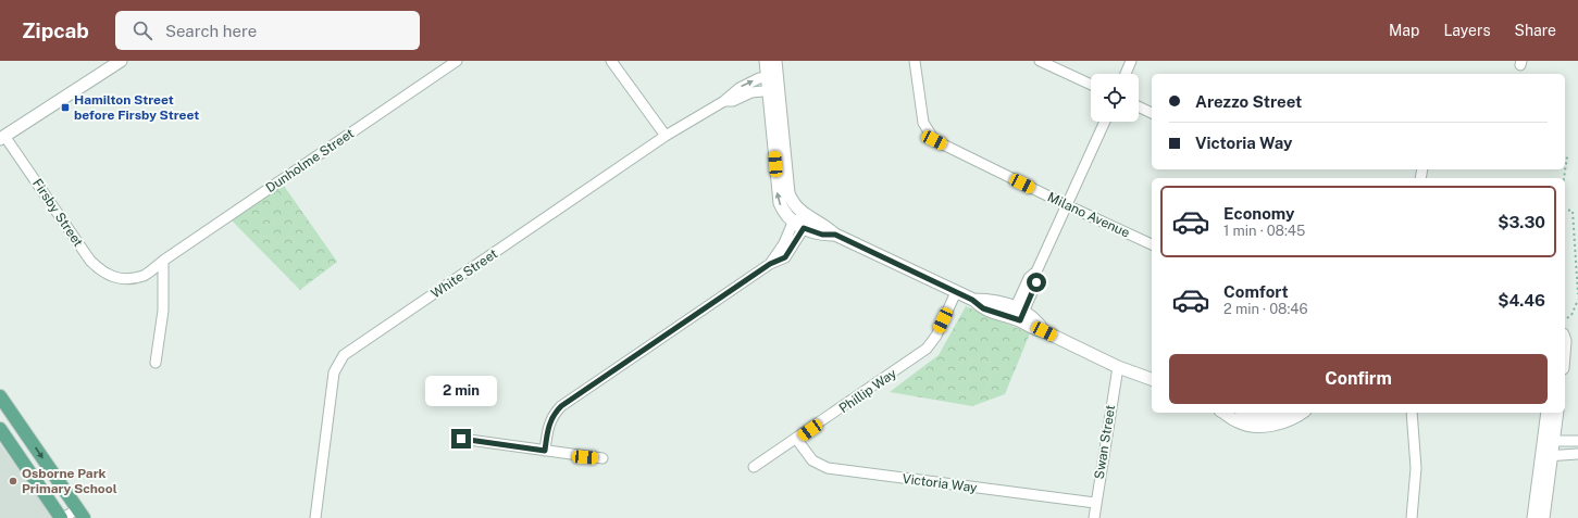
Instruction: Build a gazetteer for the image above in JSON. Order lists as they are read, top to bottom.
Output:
{
  "streets": {
    "street": [
      "Dunholme Street",
      "Firsby Street",
      "Milano Avenue",
      "White Street",
      "Phillip Way",
      "Swan Street",
      "Victoria Way"
    ]
  },
  "crossings": [
    ["Dunholme Street", "Firsby Street"],
    ["Phillip Way", "Victoria Way"],
    ["Swan Street", "Victoria Way"]
  ],
  "places": {
    "transit": ["Hamilton Street before Firsby Street"],
    "other": ["Osborne Park Primary School"]
  },
  "page": {
    "header": "Zipcab",
    "search": "Search here",
    "nav": ["Map", "Layers", "Share"],
    "banner": ["Arezzo Street", "Victoria Way"],
    "list": [
      {
        "name": "Economy",
        "note": "1 min · 08:45",
        "value": "$3.30"
      },
      {
        "name": "Comfort",
        "note": "2 min · 08:46",
        "value": "$4.46"
      }
    ],
    "buttons": "Confirm",
    "bubble": "2 min"
  }
}
